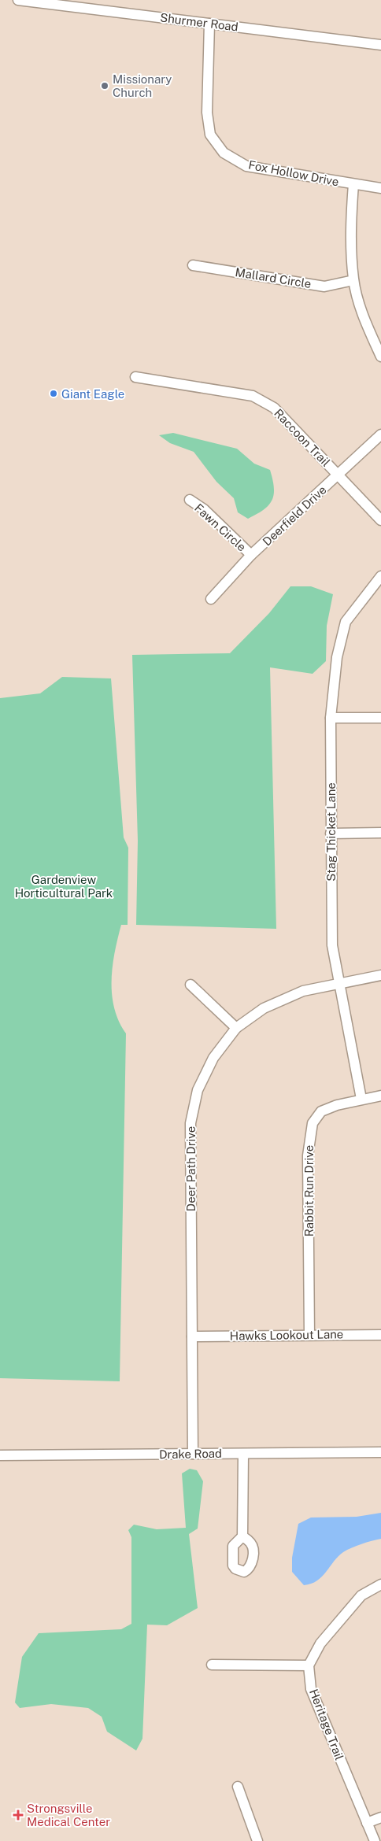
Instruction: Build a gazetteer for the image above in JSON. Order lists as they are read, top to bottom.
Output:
{
  "streets": {
    "street": [
      "Shurmer Road",
      "Fox Hollow Drive",
      "Mallard Circle",
      "Raccoon Trail",
      "Deerfield Drive",
      "Fawn Circle",
      "Stag Thicket Lane",
      "Deer Path Drive",
      "Rabbit Run Drive",
      "Hawks Lookout Lane",
      "Drake Road",
      "Heritage Trail"
    ]
  },
  "crossings": [
    ["Shurmer Road", "Fox Hollow Drive"],
    ["Raccoon Trail", "Deerfield Drive"],
    ["Deerfield Drive", "Fawn Circle"],
    ["Stag Thicket Lane", "Deer Path Drive"],
    ["Stag Thicket Lane", "Rabbit Run Drive"],
    ["Deer Path Drive", "Hawks Lookout Lane"],
    ["Deer Path Drive", "Drake Road"],
    ["Rabbit Run Drive", "Hawks Lookout Lane"]
  ],
  "parks": ["Gardenview Horticultural Park"],
  "places": {
    "other": ["Missionary Church", "Giant Eagle"],
    "health": ["Strongsville Medical Center"]
  }
}
